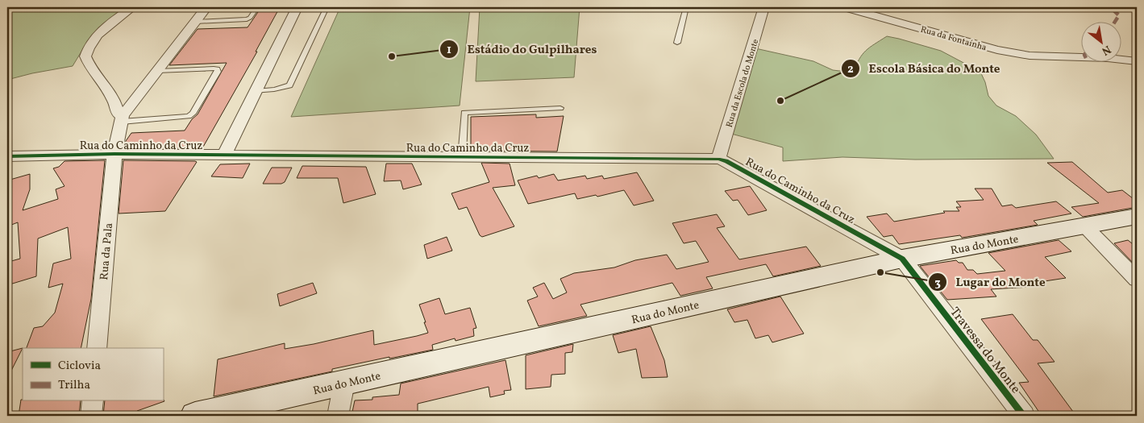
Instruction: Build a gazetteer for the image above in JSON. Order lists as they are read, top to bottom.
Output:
{
  "streets": {
    "street": [
      "Rua da Fontaínha",
      "Rua da Escola do Monte",
      "Rua do Caminho da Cruz",
      "Rua do Monte",
      "Rua da Pala",
      "Travessa do Monte"
    ]
  },
  "crossings": [
    ["Rua da Escola do Monte", "Rua do Caminho da Cruz"],
    ["Rua do Caminho da Cruz", "Rua do Monte"],
    ["Rua do Caminho da Cruz", "Rua da Pala"],
    ["Rua do Caminho da Cruz", "Travessa do Monte"],
    ["Rua do Monte", "Travessa do Monte"]
  ],
  "places": ["Estádio do Gulpilhares", "Escola Básica do Monte", "Lugar do Monte"],
  "legend": ["Ciclovia", "Trilha"],
  "north": "bottom right"
}
